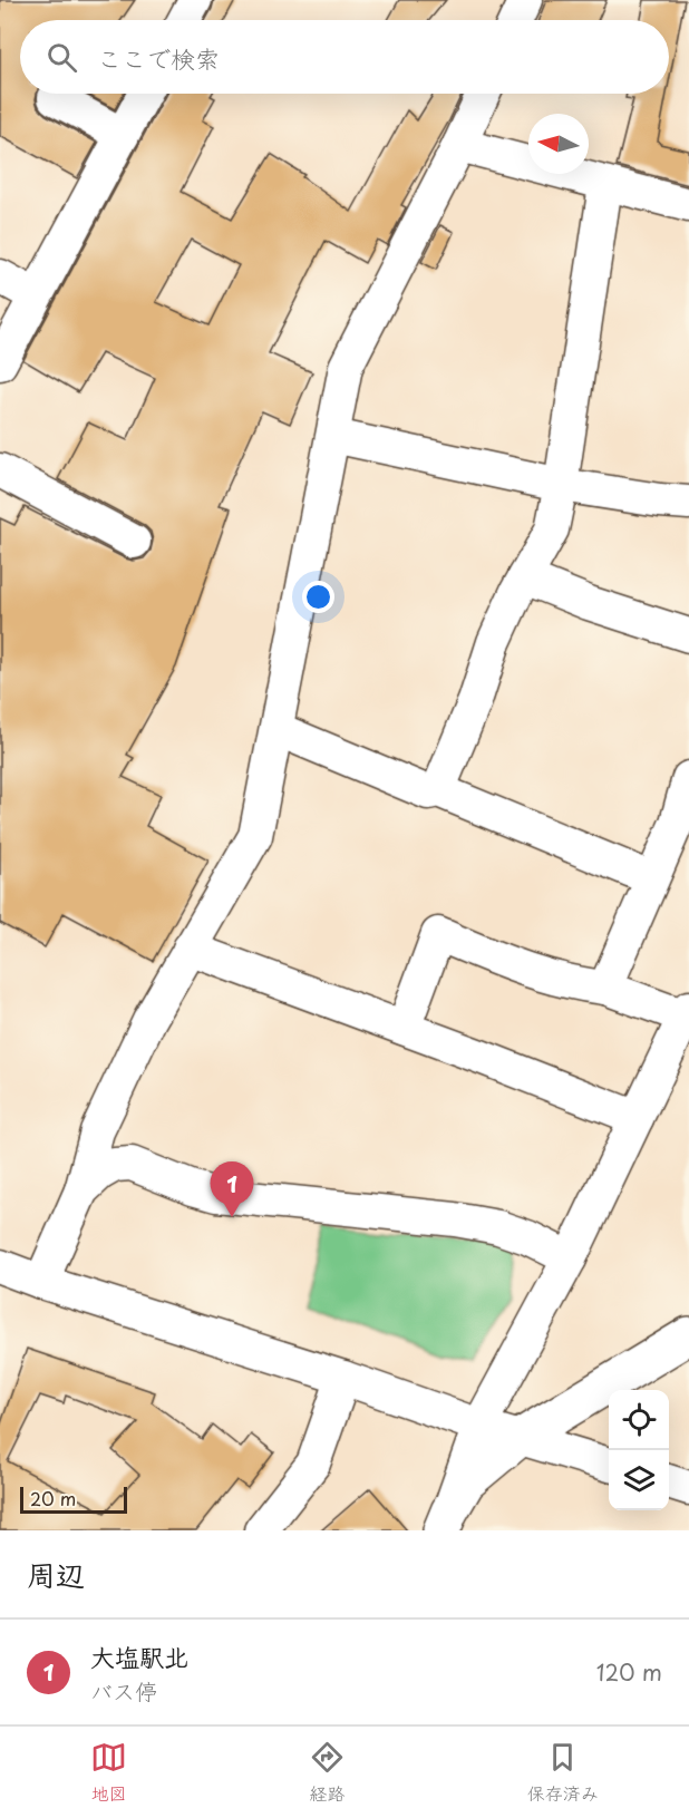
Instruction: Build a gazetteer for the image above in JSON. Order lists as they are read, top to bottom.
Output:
{
  "scale_bar": "20 m",
  "north": "left",
  "page": {
    "search": "ここで検索",
    "pins": "1",
    "scale": "20 m",
    "heading": "周辺",
    "list": [
      {
        "mark": "1",
        "name": "大塩駅北",
        "note": "バス停",
        "value": "120 m"
      }
    ],
    "nav": ["地図", "経路", "保存済み"]
  }
}
